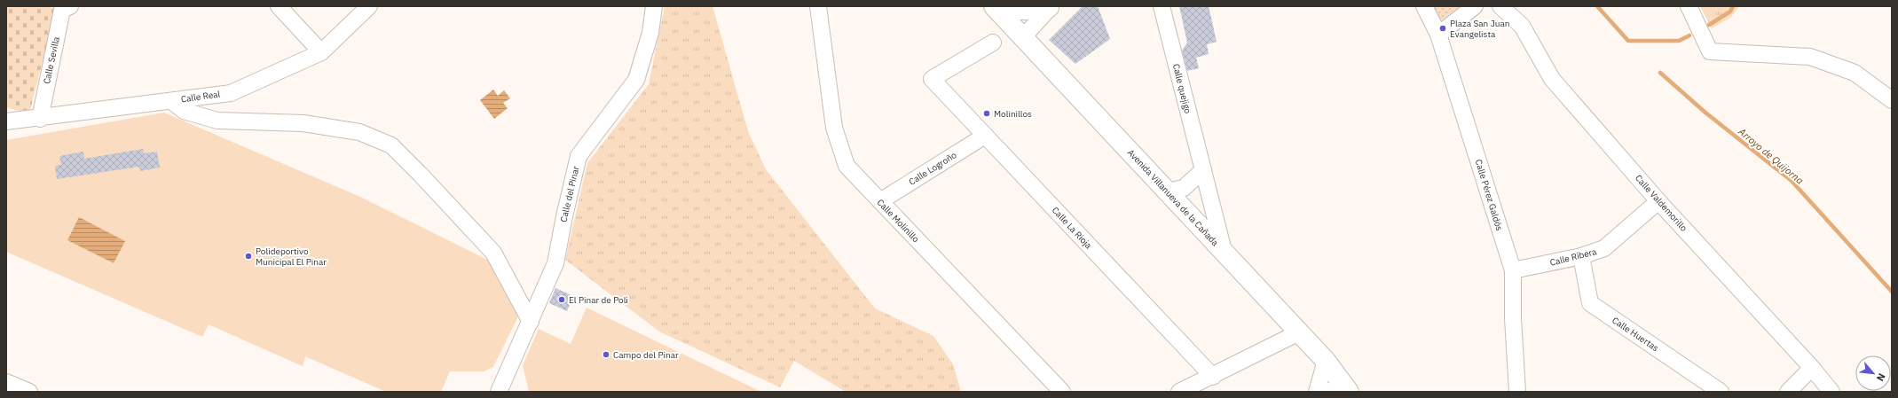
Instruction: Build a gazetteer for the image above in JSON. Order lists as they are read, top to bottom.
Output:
{
  "streets": {
    "main road": ["Avenida Villanueva de la Cañada"],
    "street": [
      "Calle Sevilla",
      "Calle quejigo",
      "Calle Real",
      "Calle Logroño",
      "Calle del Pinar",
      "Calle Pérez Galdós",
      "Calle Valdemorillo",
      "Calle Molinillo",
      "Calle La Rioja",
      "Calle Ribera",
      "Calle Huertas"
    ]
  },
  "crossings": [
    ["Calle Sevilla", "Calle Real"],
    ["Calle quejigo", "Avenida Villanueva de la Cañada"],
    ["Calle Logroño", "Calle Molinillo"],
    ["Calle Logroño", "Calle La Rioja"],
    ["Calle Pérez Galdós", "Calle Ribera"],
    ["Calle Valdemorillo", "Calle Ribera"],
    ["Calle Ribera", "Calle Huertas"]
  ],
  "water": ["Arroyo de Quijorna"],
  "places": [
    "Plaza San Juan Evangelista",
    "Molinillos",
    "Polideportivo Municipal El Pinar",
    "El Pinar de Poli",
    "Campo del Pinar"
  ],
  "north": "bottom right"
}
